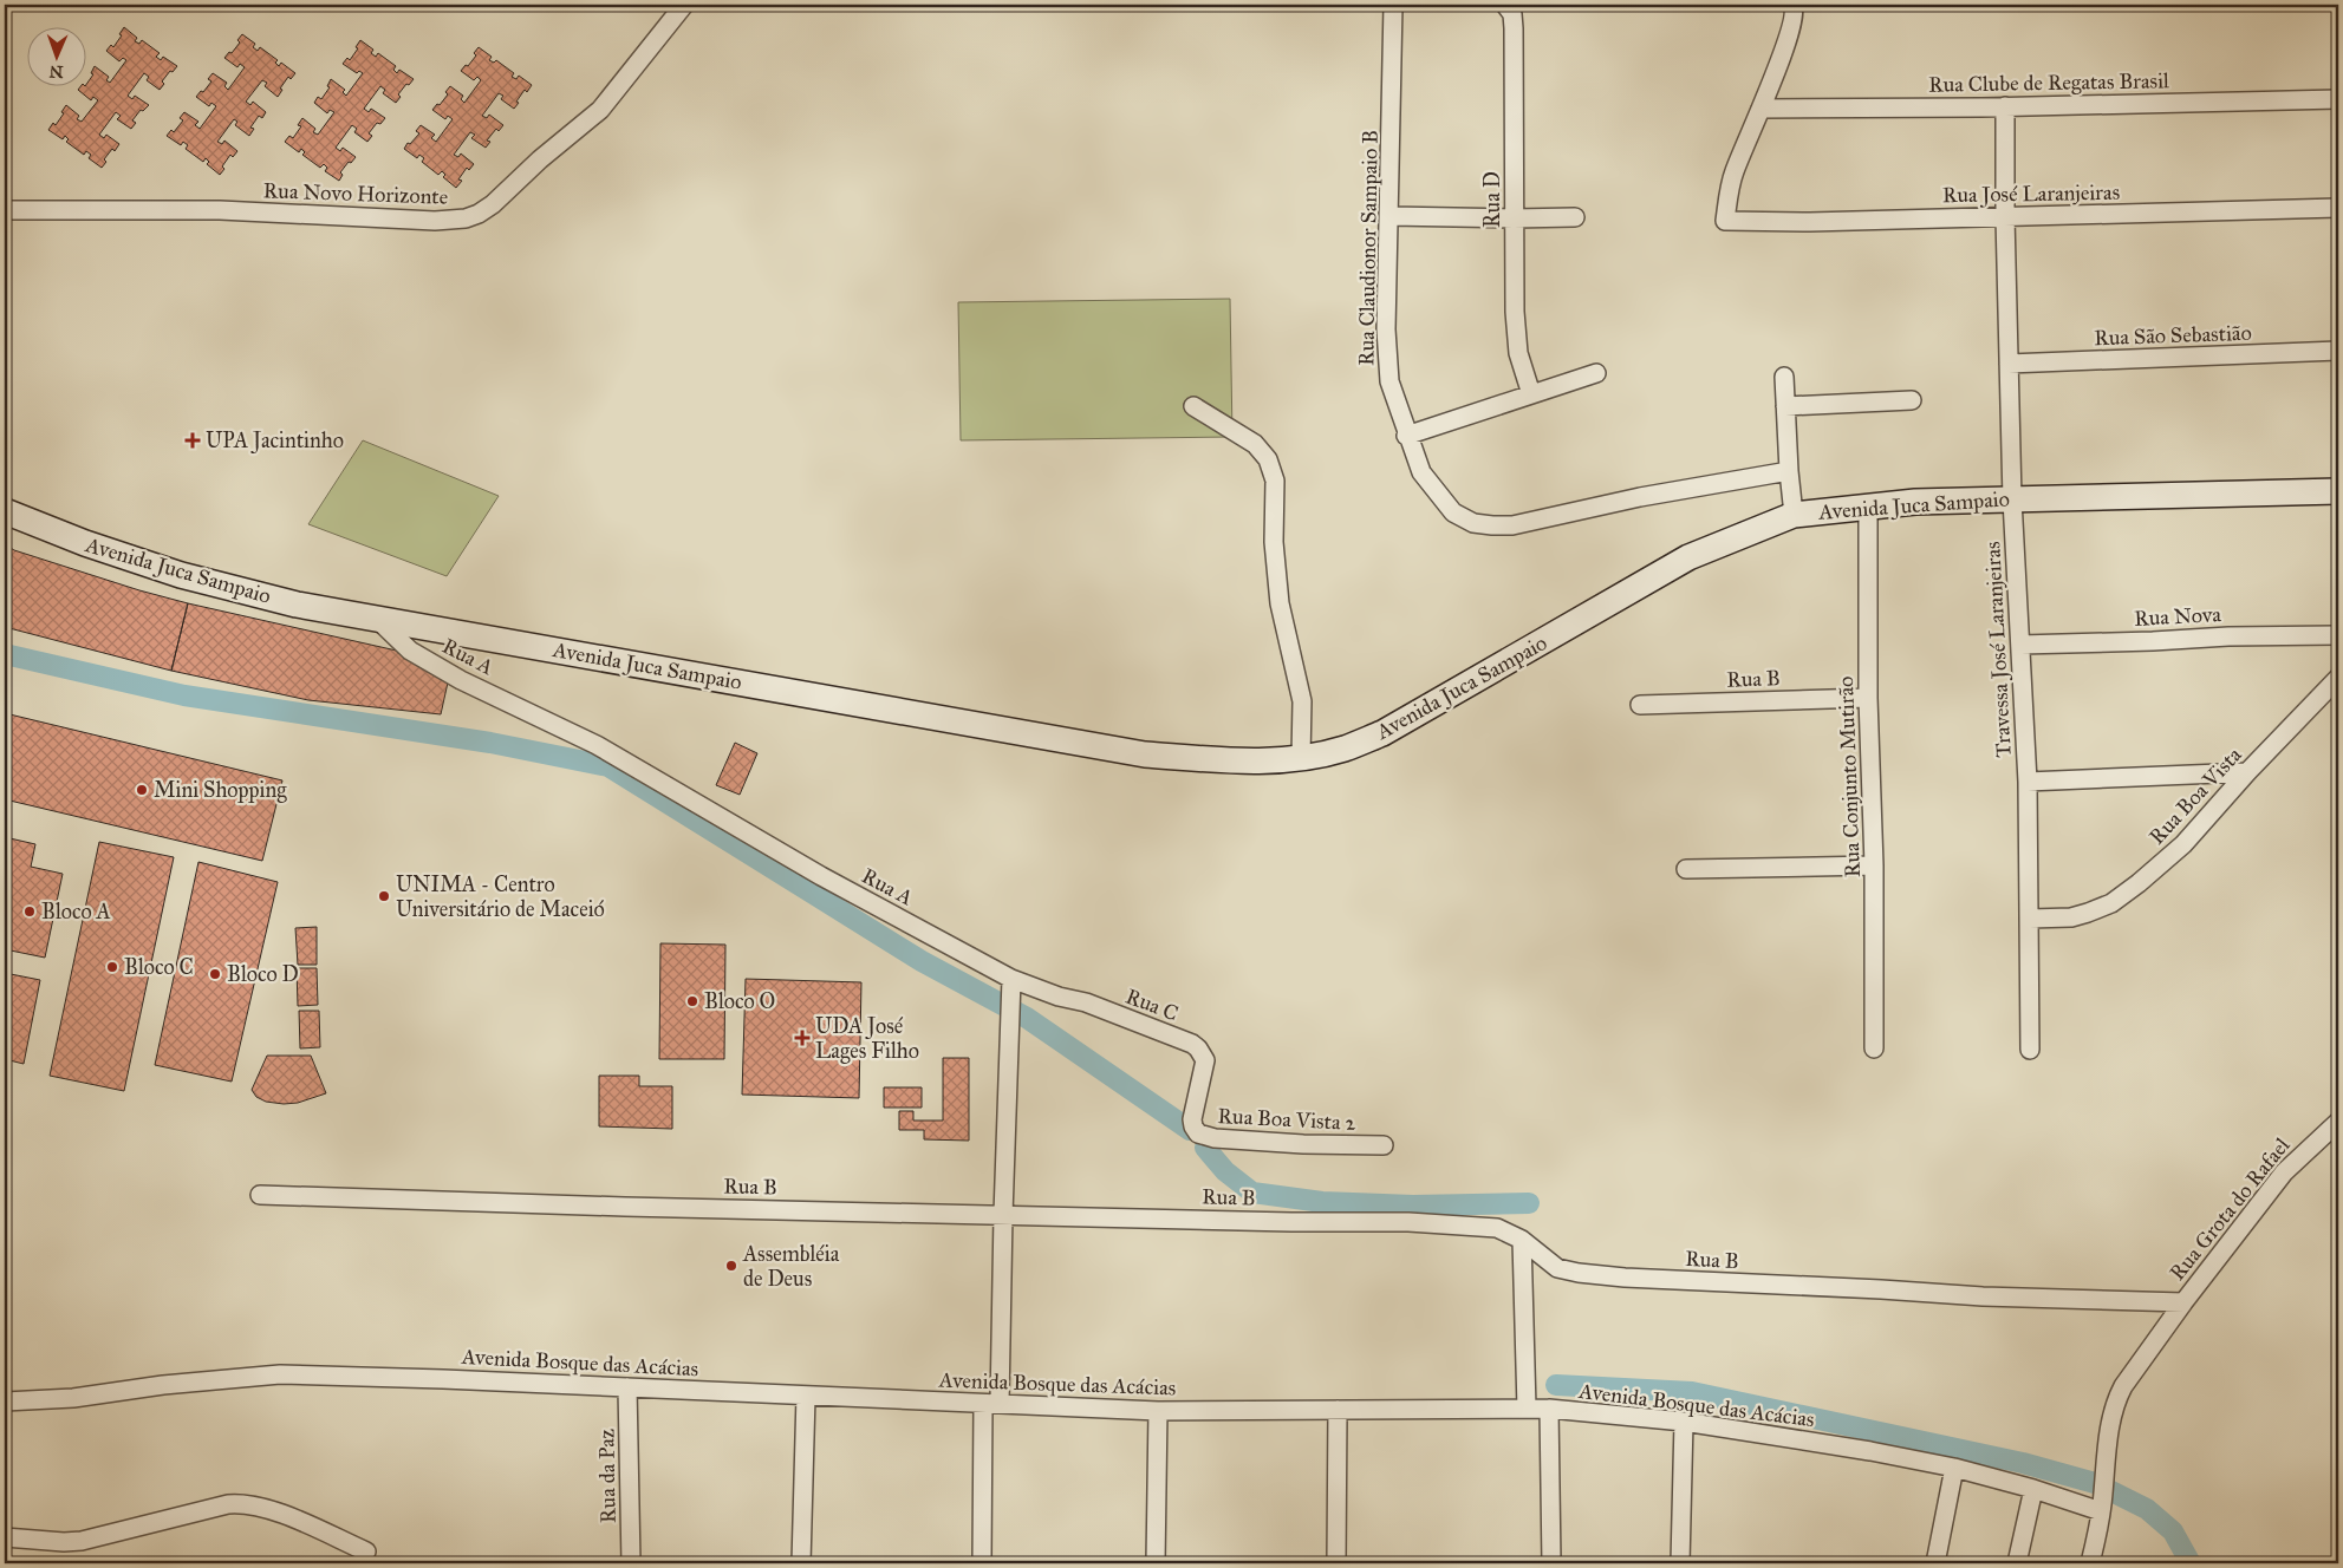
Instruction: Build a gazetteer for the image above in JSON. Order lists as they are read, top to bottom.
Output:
{
  "streets": {
    "main road": ["Avenida Juca Sampaio"],
    "street": [
      "Rua Clube de Regatas Brasil",
      "Rua Novo Horizonte",
      "Rua José Laranjeiras",
      "Rua D",
      "Rua Claudionor Sampaio B",
      "Rua São Sebastião",
      "Rua Nova",
      "Travessa José Laranjeiras",
      "Rua A",
      "Rua B",
      "Rua Conjunto Mutirão",
      "Rua Boa Vista",
      "Rua C",
      "Rua Boa Vista 2",
      "Rua Grota do Rafael",
      "Avenida Bosque das Acácias",
      "Rua da Paz"
    ]
  },
  "crossings": [
    ["Rua Clube de Regatas Brasil", "Rua José Laranjeiras"],
    ["Rua Clube de Regatas Brasil", "Travessa José Laranjeiras"],
    ["Rua José Laranjeiras", "Travessa José Laranjeiras"],
    ["Rua São Sebastião", "Travessa José Laranjeiras"],
    ["Avenida Juca Sampaio", "Travessa José Laranjeiras"],
    ["Avenida Juca Sampaio", "Rua A"],
    ["Avenida Juca Sampaio", "Rua Conjunto Mutirão"],
    ["Rua Nova", "Travessa José Laranjeiras"],
    ["Travessa José Laranjeiras", "Rua Boa Vista"],
    ["Rua A", "Rua C"],
    ["Rua B", "Rua Conjunto Mutirão"],
    ["Rua B", "Rua Grota do Rafael"],
    ["Rua C", "Rua Boa Vista 2"],
    ["Rua Grota do Rafael", "Avenida Bosque das Acácias"],
    ["Avenida Bosque das Acácias", "Rua da Paz"]
  ],
  "places": {
    "health": ["UPA Jacintinho", "UDA José Lages Filho"],
    "other": [
      "Mini Shopping",
      "UNIMA - Centro Universitário de Maceió",
      "Bloco A",
      "Bloco C",
      "Bloco D",
      "Bloco O",
      "Assembléia de Deus"
    ]
  },
  "north": "bottom"
}
